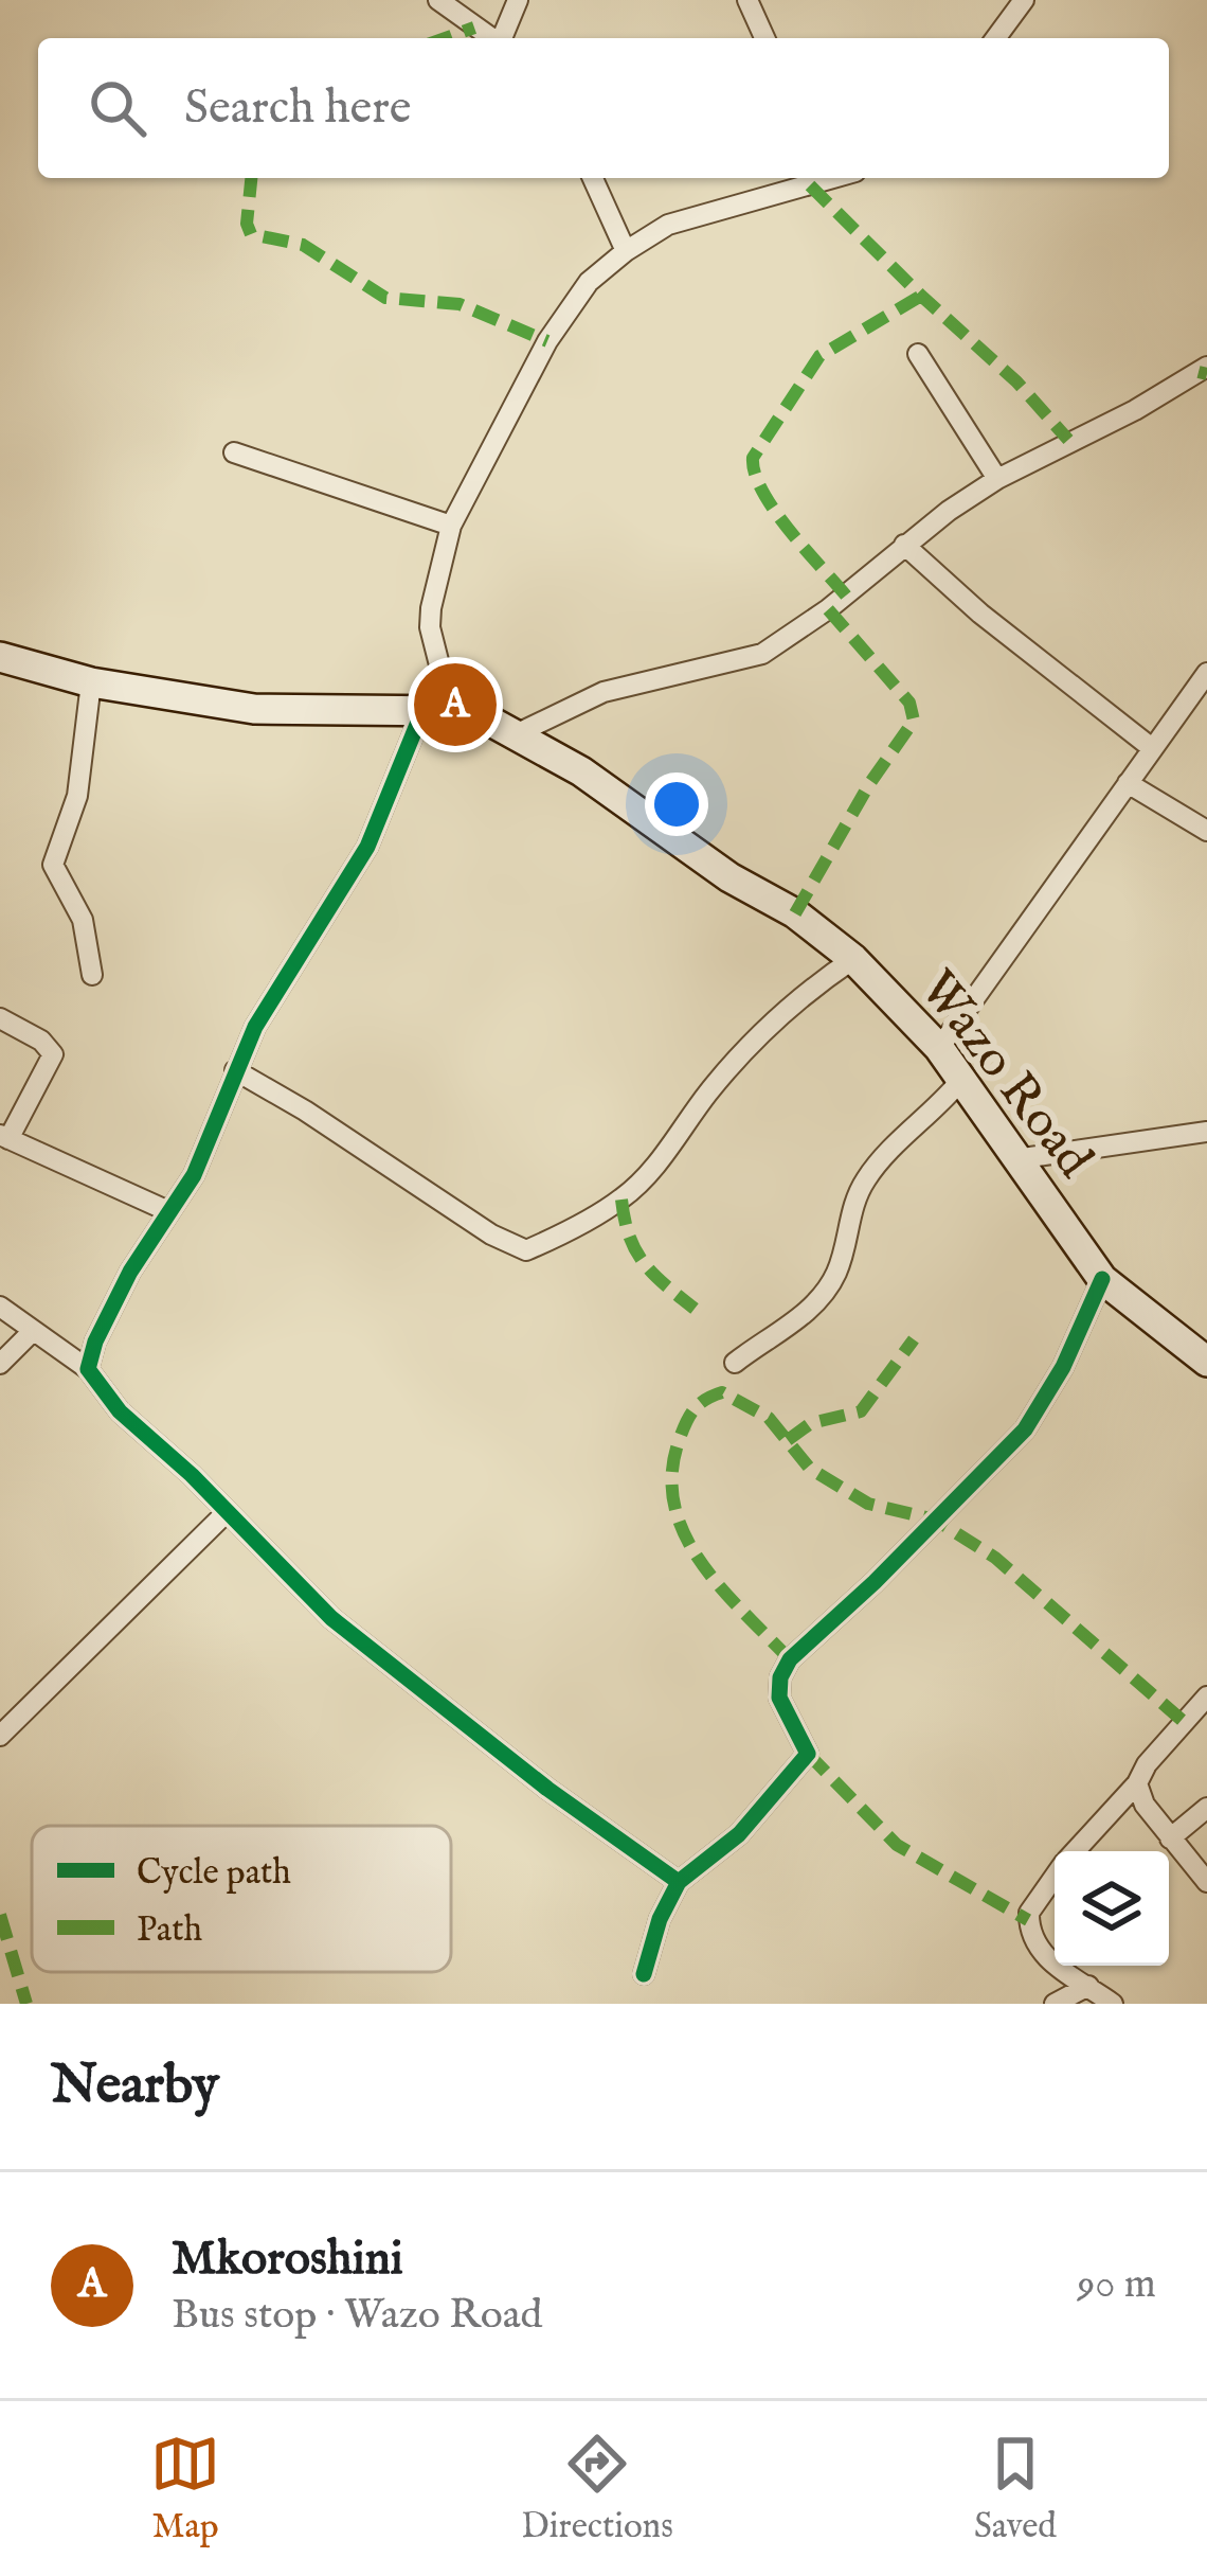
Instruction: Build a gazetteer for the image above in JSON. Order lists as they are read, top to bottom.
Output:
{
  "streets": {
    "main road": ["Wazo Road"]
  },
  "legend": ["Cycle path", "Path"],
  "page": {
    "search": "Search here",
    "pins": "A",
    "heading": "Nearby",
    "list": [
      {
        "mark": "A",
        "name": "Mkoroshini",
        "note": "Bus stop · Wazo Road",
        "value": "90 m"
      }
    ],
    "nav": ["Map", "Directions", "Saved"]
  }
}
